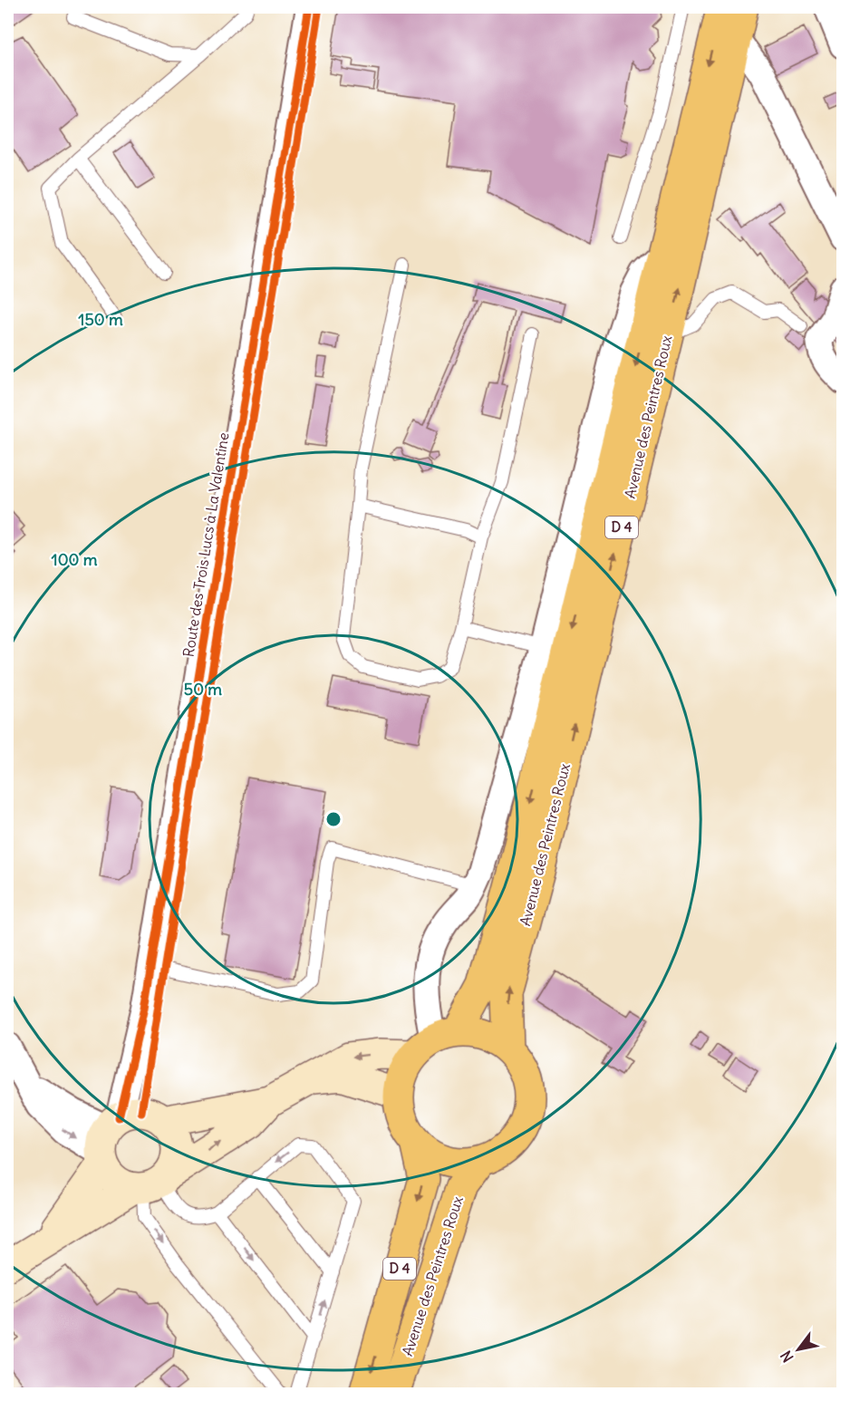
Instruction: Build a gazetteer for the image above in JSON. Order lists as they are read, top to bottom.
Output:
{
  "streets": {
    "main road": ["Avenue des Peintres Roux", "D 4"],
    "street": ["Route des Trois Lucs à La Valentine"]
  },
  "north": "bottom left",
  "rings": ["150 m", "100 m", "50 m"]
}
